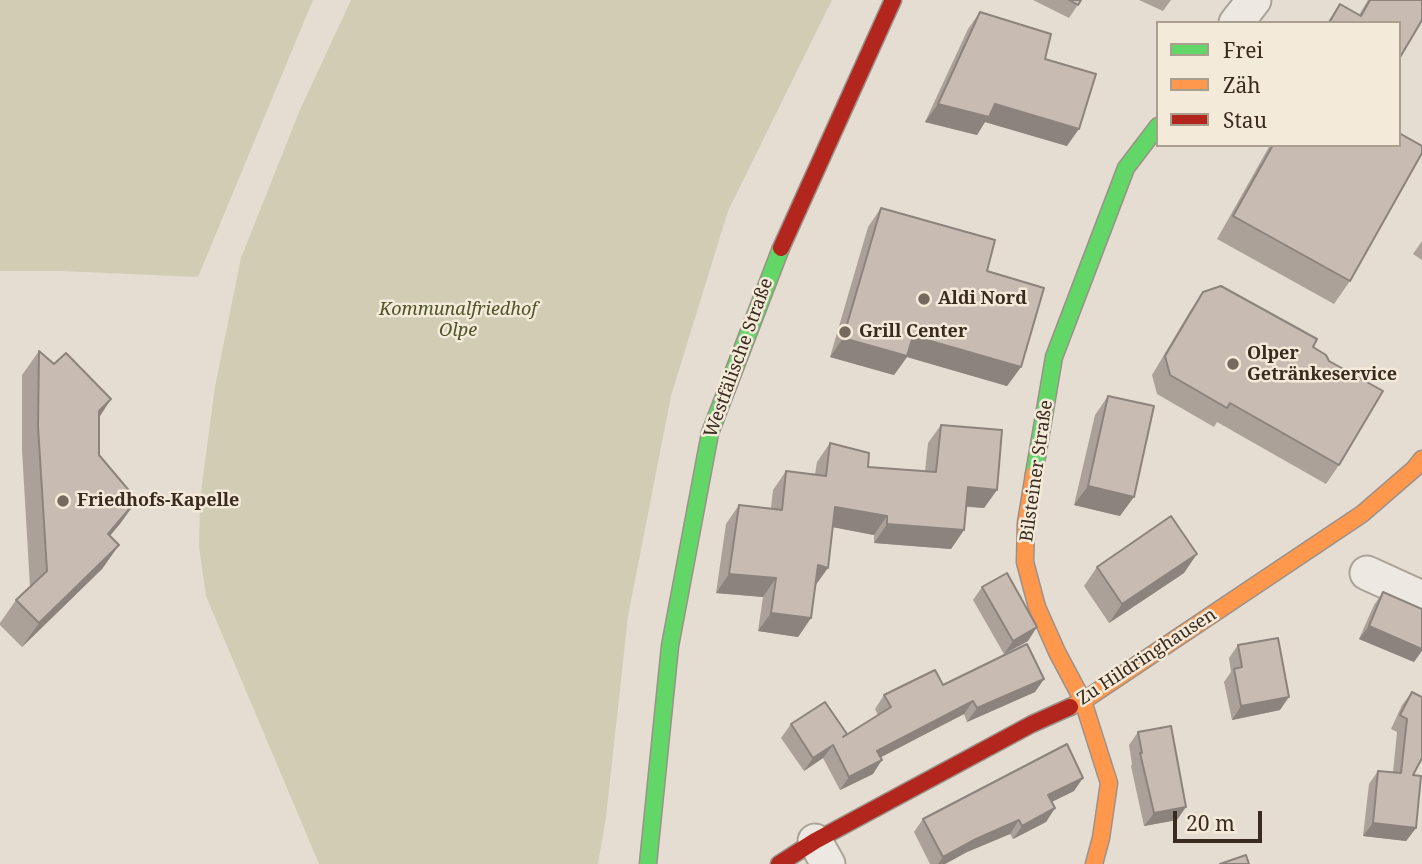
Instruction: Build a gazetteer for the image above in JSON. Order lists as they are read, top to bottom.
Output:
{
  "streets": {
    "street": ["Westfälische Straße", "Bilsteiner Straße", "Zu Hildringhausen"]
  },
  "crossings": [
    ["Bilsteiner Straße", "Zu Hildringhausen"]
  ],
  "parks": ["Kommunalfriedhof Olpe"],
  "places": [
    "Aldi Nord",
    "Grill Center",
    "Olper Getränkeservice",
    "Friedhofs-Kapelle"
  ],
  "legend": ["Frei", "Zäh", "Stau"],
  "scale_bar": "20 m"
}
